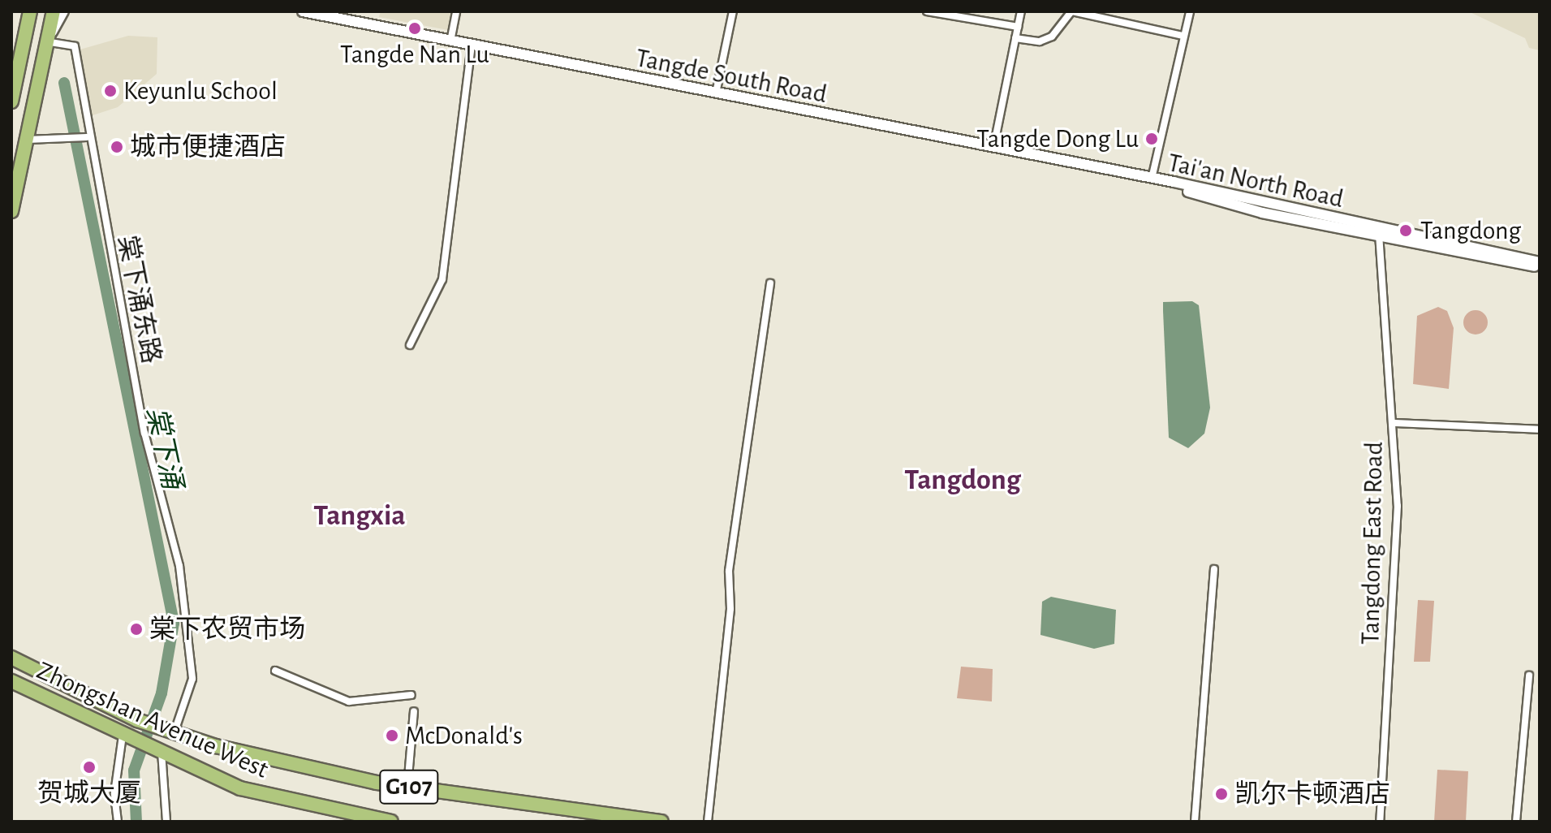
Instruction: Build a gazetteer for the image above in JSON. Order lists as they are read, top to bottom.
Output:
{
  "streets": {
    "highway": ["Zhongshan Avenue West", "G107"],
    "street": [
      "Tangde South Road",
      "Tai'an North Road",
      "棠下涌东路",
      "Tangdong East Road"
    ]
  },
  "crossings": [
    ["Tangde South Road", "Tai'an North Road"],
    ["Tai'an North Road", "Tangdong East Road"],
    ["棠下涌东路", "Zhongshan Avenue West"]
  ],
  "districts": ["Tangdong", "Tangxia"],
  "water": ["棠下涌"],
  "places": [
    "Tangde Nan Lu",
    "Keyunlu School",
    "Tangde Dong Lu",
    "城市便捷酒店",
    "Tangdong",
    "棠下农贸市场",
    "McDonald's",
    "贺城大厦",
    "凯尔卡顿酒店"
  ]
}
